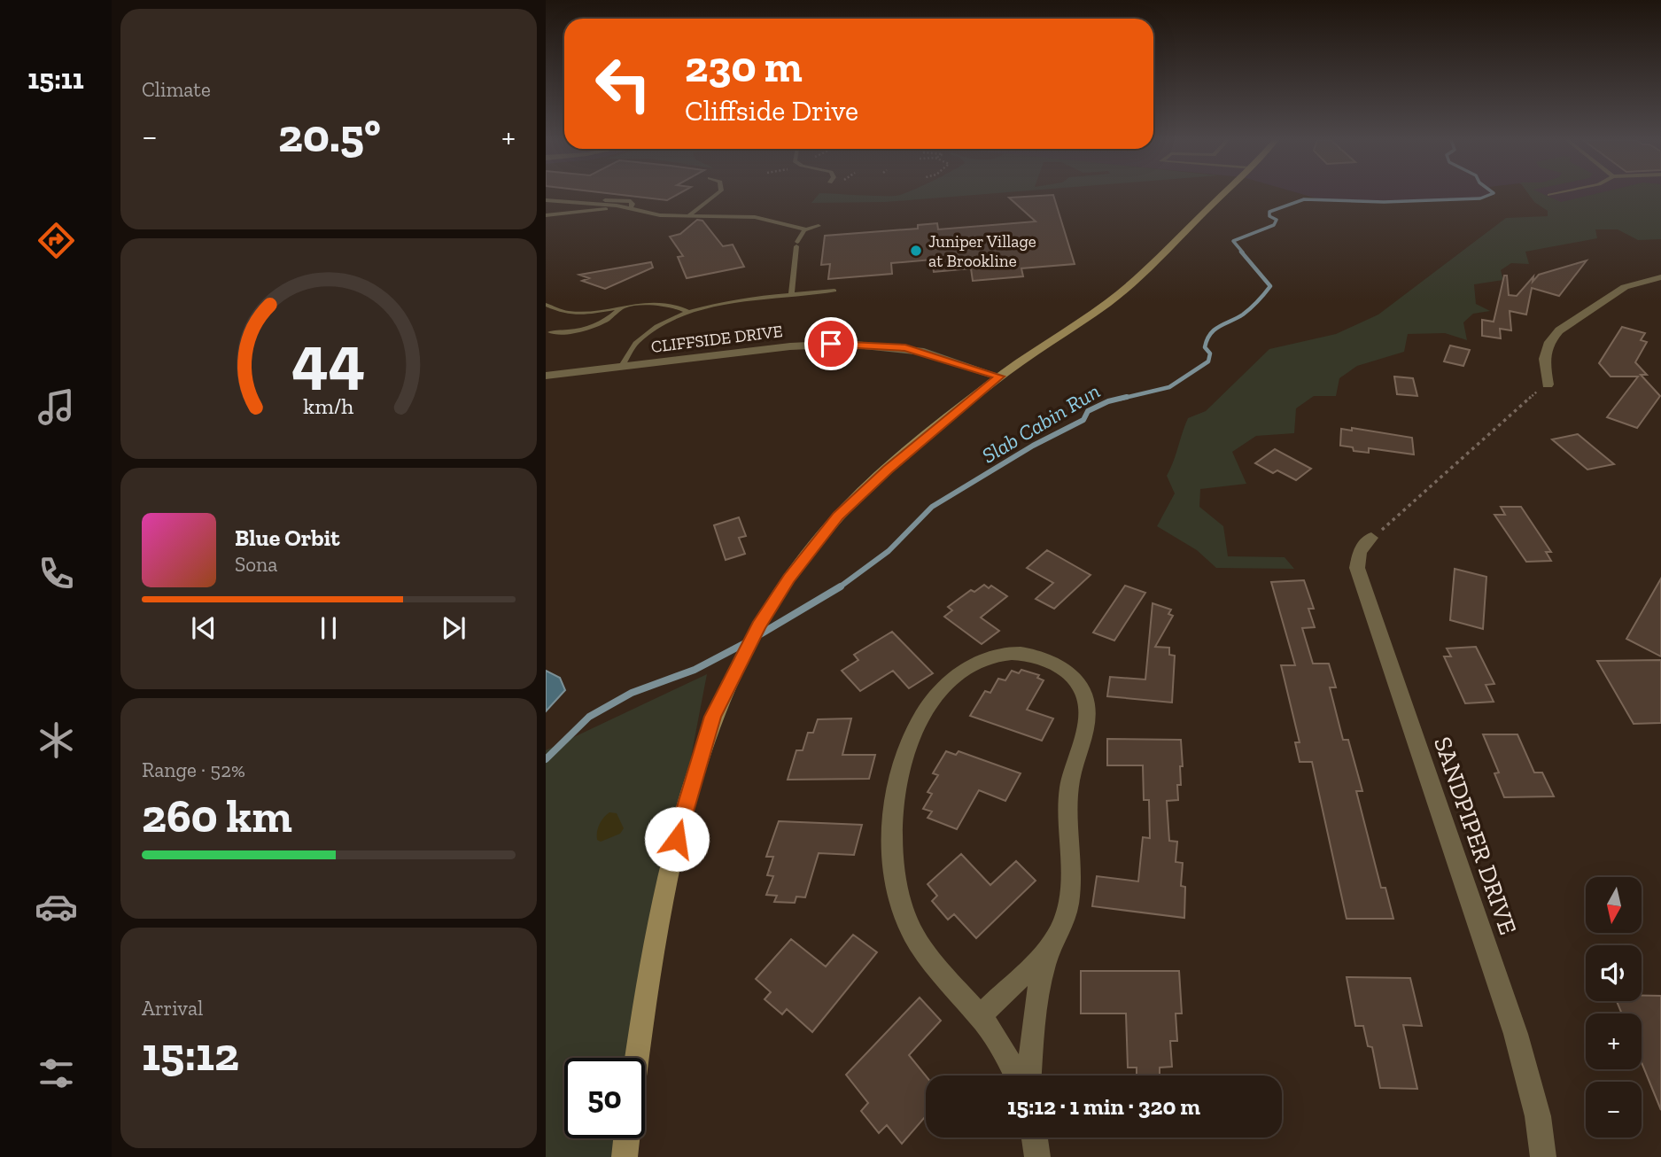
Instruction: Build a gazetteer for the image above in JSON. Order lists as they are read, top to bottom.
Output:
{
  "streets": {
    "street": ["CLIFFSIDE DRIVE", "SANDPIPER DRIVE"]
  },
  "water": ["Slab Cabin Run"],
  "places": ["Juniper Village at Brookline"],
  "north": "bottom",
  "page": {
    "tabs": "15:11",
    "tile": [
      "Climate",
      ["Range · 52%", "260 km"],
      ["Arrival", "15:12"]
    ],
    "turn": ["230 m", "Cliffside Drive"],
    "heat": ["−", "20.5°", "+"],
    "song": ["Blue Orbit", "Sona"],
    "map_buttons": ["+", "−"],
    "limit": "50",
    "trip": "15:12 · 1 min · 320 m",
    "gauge": ["44", "km/h"]
  }
}
